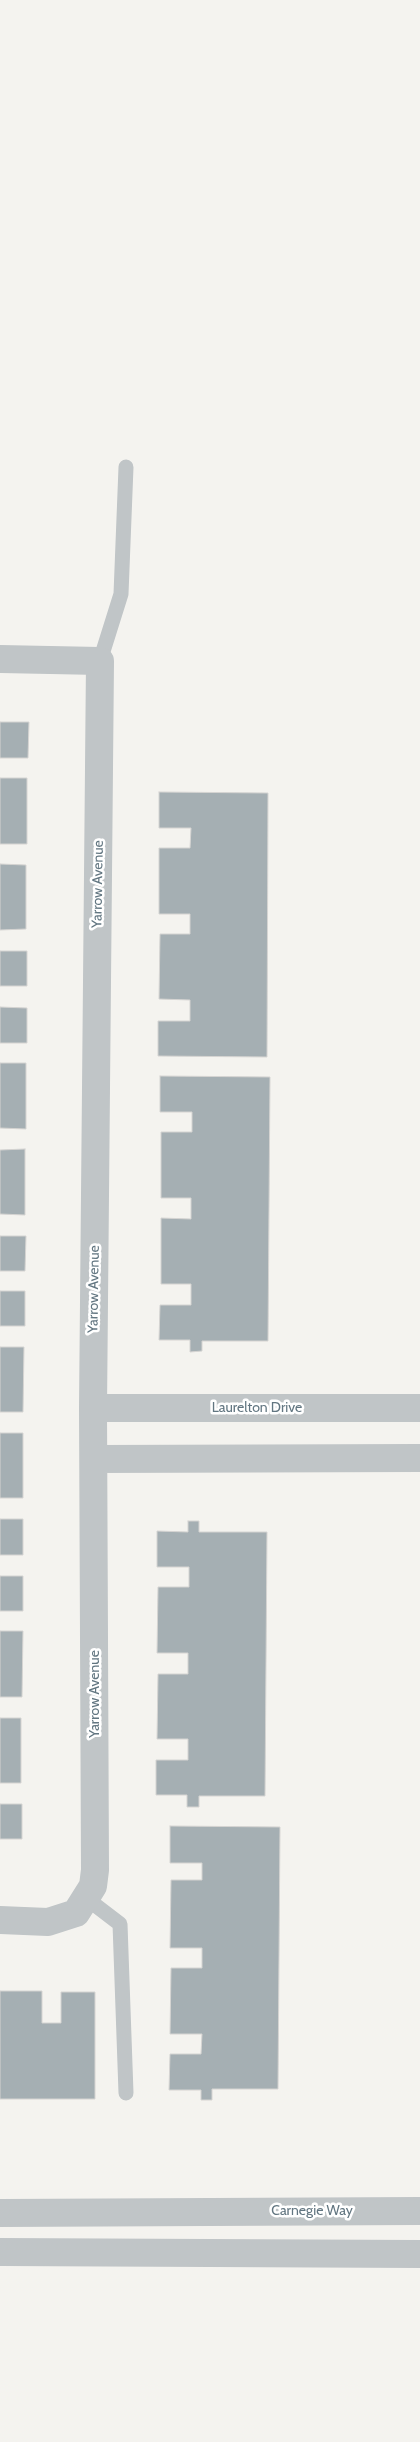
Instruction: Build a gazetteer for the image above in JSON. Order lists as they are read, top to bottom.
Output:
{
  "streets": {
    "street": ["Yarrow Avenue", "Laurelton Drive", "Carnegie Way"]
  },
  "crossings": [
    ["Yarrow Avenue", "Laurelton Drive"]
  ]
}
